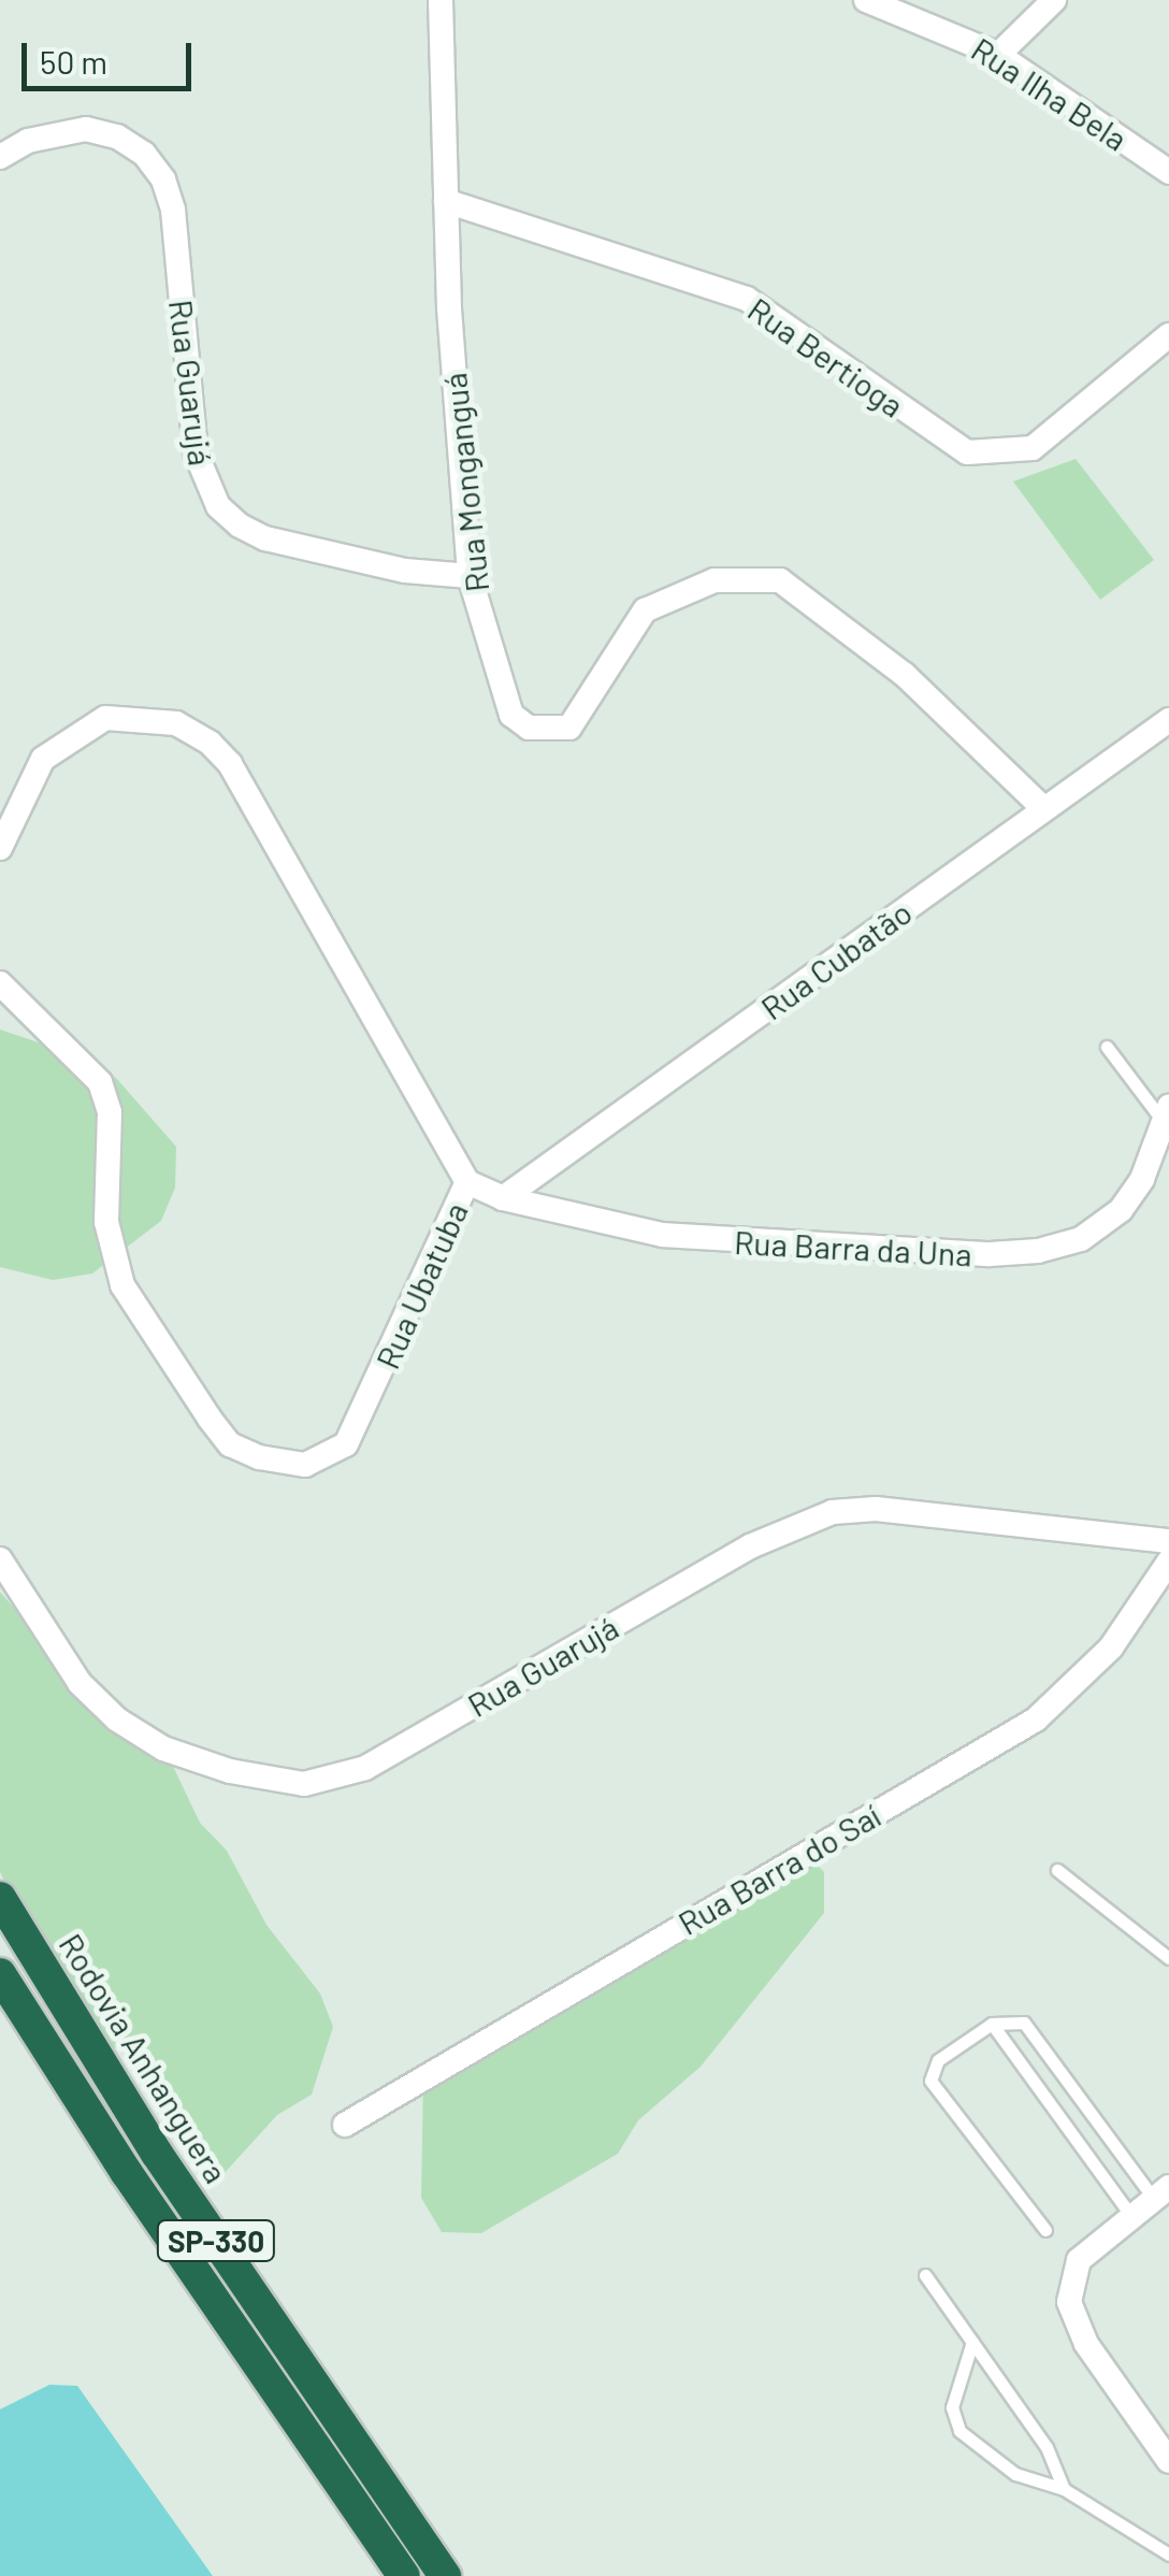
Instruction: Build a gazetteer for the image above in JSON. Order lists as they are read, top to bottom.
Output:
{
  "streets": {
    "highway": ["Rodovia Anhanguera", "SP-330"],
    "street": [
      "Rua Ilha Bela",
      "Rua Bertioga",
      "Rua Guarujá",
      "Rua Monganguá",
      "Rua Cubatão",
      "Rua Barra da Una",
      "Rua Ubatuba",
      "Rua Barra do Saí"
    ]
  },
  "crossings": [
    ["Rua Bertioga", "Rua Monganguá"],
    ["Rua Guarujá", "Rua Monganguá"],
    ["Rua Monganguá", "Rua Cubatão"],
    ["Rua Cubatão", "Rua Barra da Una"],
    ["Rua Barra da Una", "Rua Ubatuba"]
  ],
  "scale_bar": "50 m"
}
